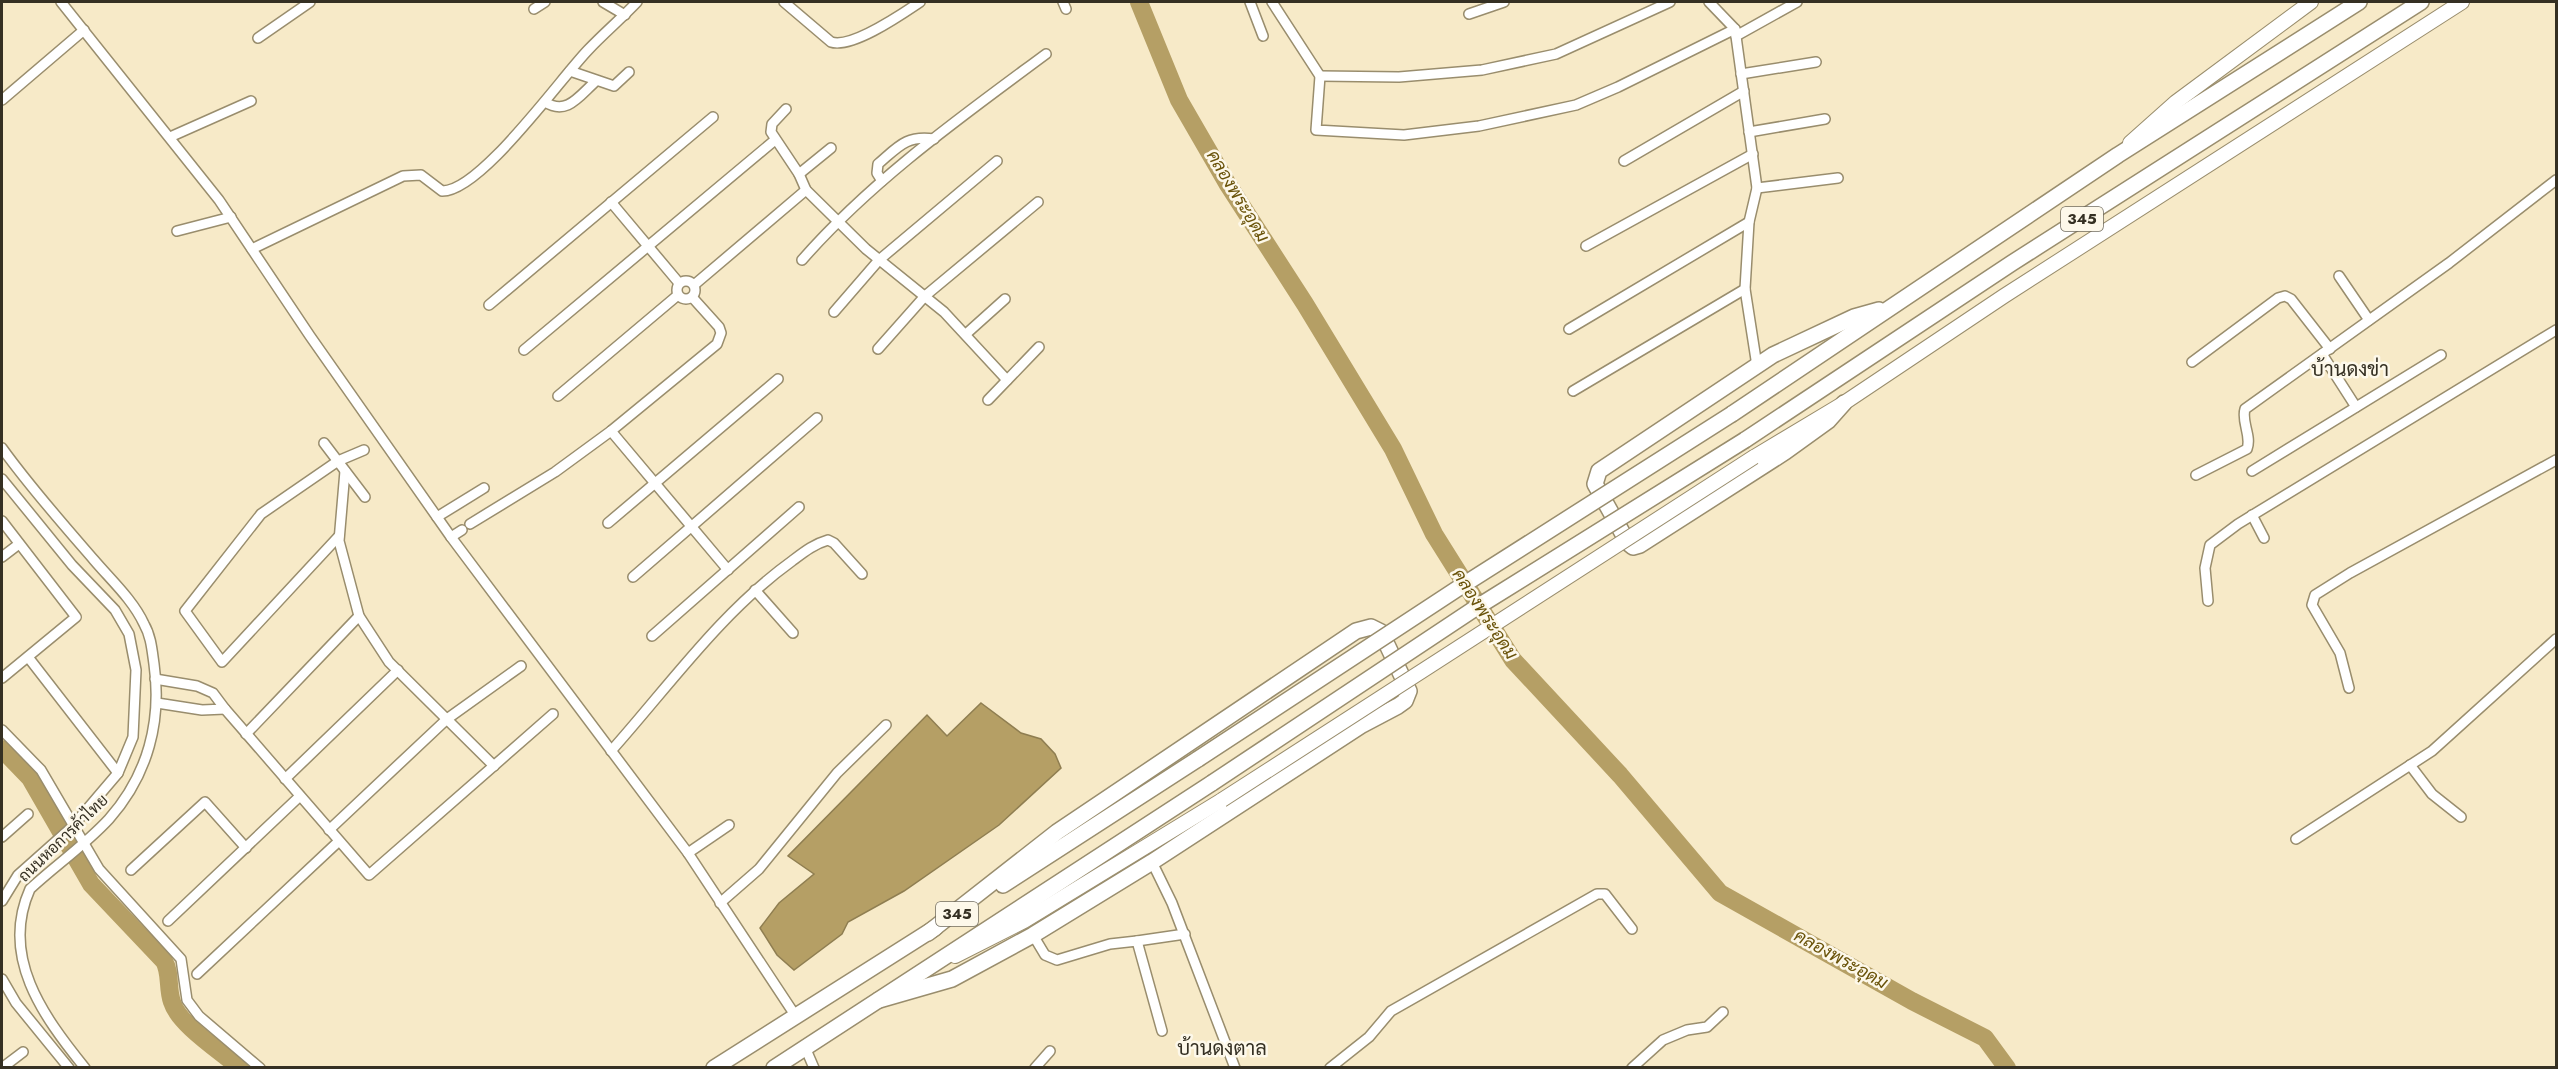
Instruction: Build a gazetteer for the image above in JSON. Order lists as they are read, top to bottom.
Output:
{
  "streets": {
    "main road": ["345"],
    "street": ["ถนนหอการค้าไทย"]
  },
  "districts": ["บ้านดงข่า", "บ้านดงตาล"],
  "water": ["คลองพระอุดม"]
}
